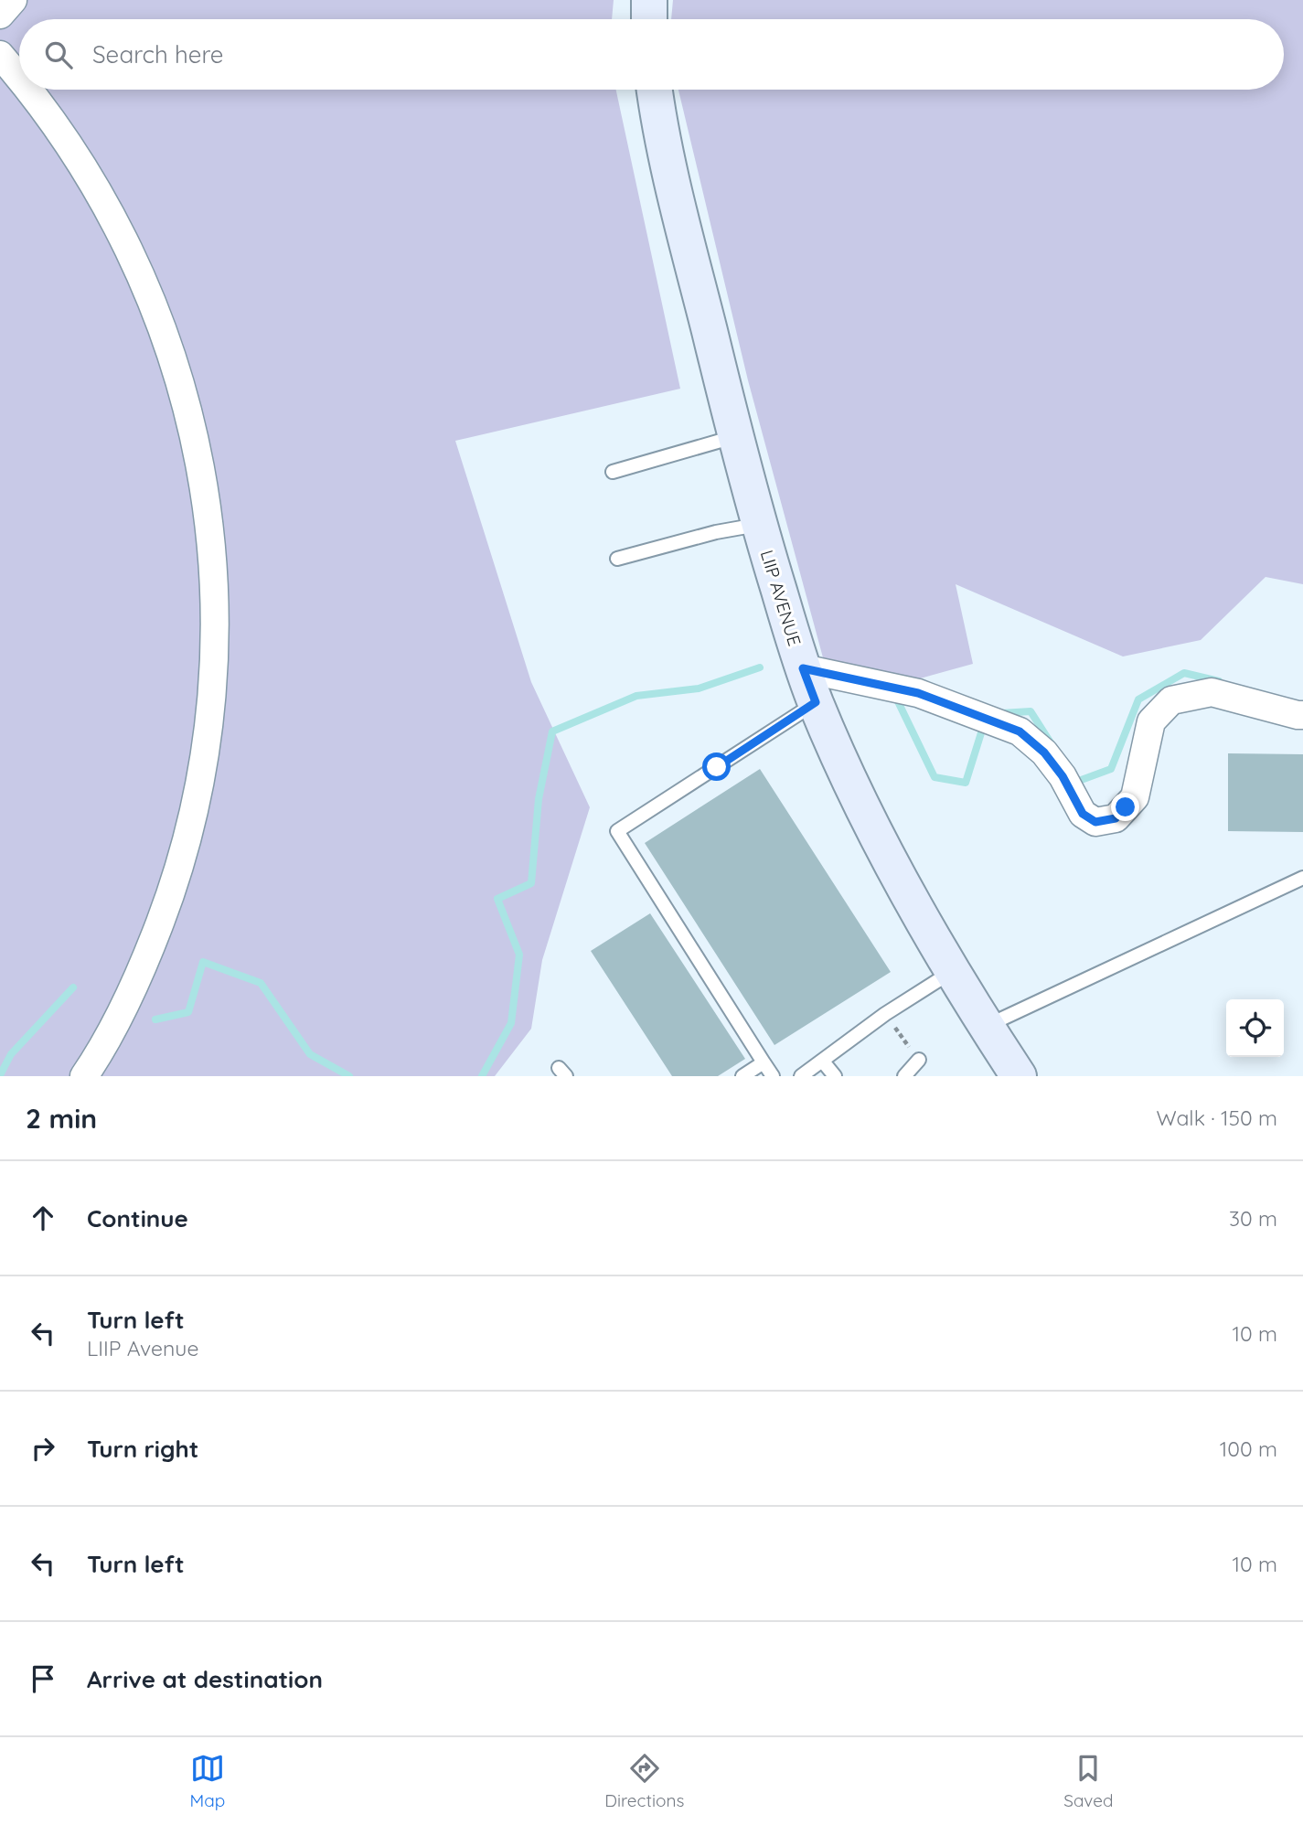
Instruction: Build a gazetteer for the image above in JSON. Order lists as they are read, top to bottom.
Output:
{
  "streets": {
    "street": ["LIIP AVENUE"]
  },
  "page": {
    "search": "Search here",
    "heading": ["2 min", "Walk · 150 m"],
    "list": [
      ["Continue", "30 m"],
      ["Turn left", "LIIP Avenue", "10 m"],
      ["Turn right", "100 m"],
      ["Turn left", "10 m"],
      "Arrive at destination"
    ],
    "nav": ["Map", "Directions", "Saved"]
  }
}
